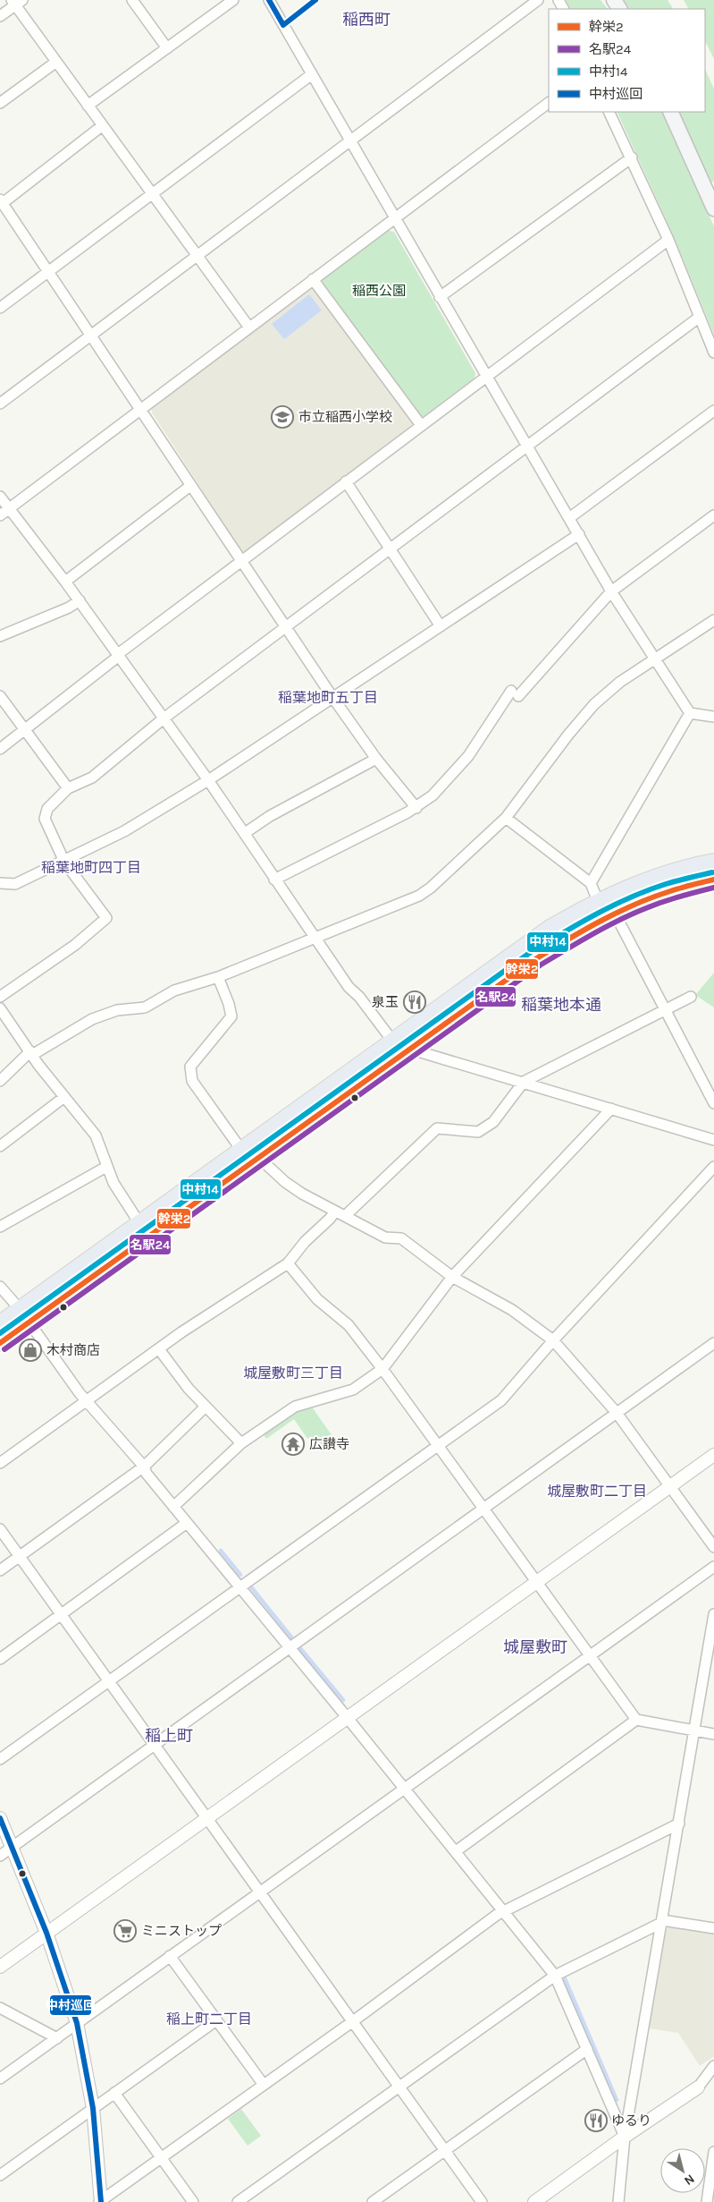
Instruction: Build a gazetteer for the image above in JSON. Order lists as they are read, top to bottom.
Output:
{
  "districts": [
    "稲西町",
    "稲葉地町五丁目",
    "稲葉地町四丁目",
    "稲葉地本通",
    "城屋敷町三丁目",
    "城屋敷町二丁目",
    "城屋敷町",
    "稲上町",
    "稲上町二丁目"
  ],
  "parks": ["稲西公園"],
  "places": {
    "school or university": ["市立稲西小学校"],
    "restaurant": ["泉玉", "ゆるり"],
    "shop": ["木村商店"],
    "temple": ["広讃寺"],
    "supermarket": ["ミニストップ"]
  },
  "lines": [
    "transit line 中村巡回",
    "transit line 中村14",
    "transit line 幹栄2",
    "transit line 名駅24"
  ],
  "legend": [
    "幹栄2",
    "名駅24",
    "中村14",
    "中村巡回"
  ],
  "north": "bottom right"
}
